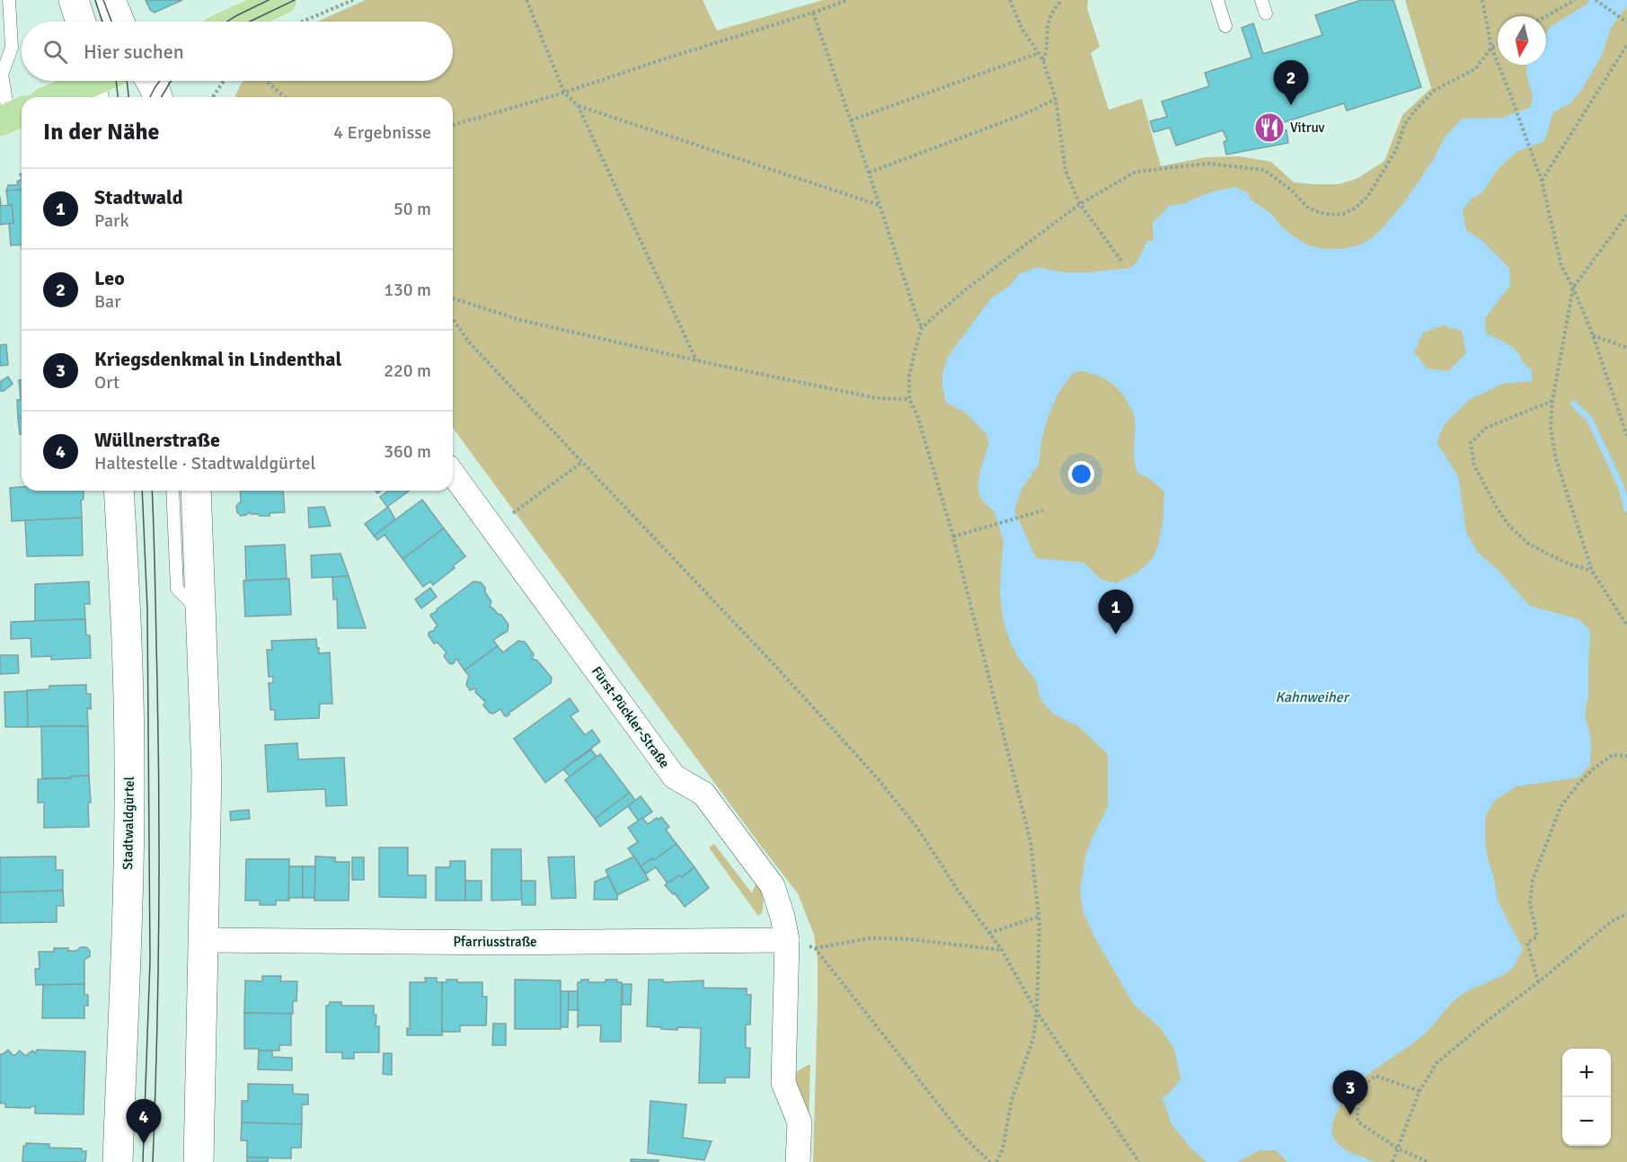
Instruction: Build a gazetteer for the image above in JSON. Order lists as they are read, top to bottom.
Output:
{
  "streets": {
    "main road": ["Stadtwaldgürtel"],
    "street": ["Fürst-Pückler-Straße", "Pfarriusstraße"]
  },
  "crossings": [
    ["Fürst-Pückler-Straße", "Pfarriusstraße"]
  ],
  "water": ["Kahnweiher"],
  "places": {
    "restaurant": ["Vitruv"]
  },
  "north": "bottom",
  "page": {
    "search": "Hier suchen",
    "pins": [
      "2",
      "1",
      "3",
      "4"
    ],
    "heading": ["In der Nähe", "4 Ergebnisse"],
    "list": [
      {
        "mark": "1",
        "name": "Stadtwald",
        "note": "Park",
        "value": "50 m"
      },
      {
        "mark": "2",
        "name": "Leo",
        "note": "Bar",
        "value": "130 m"
      },
      {
        "mark": "3",
        "name": "Kriegsdenkmal in Lindenthal",
        "note": "Ort",
        "value": "220 m"
      },
      {
        "mark": "4",
        "name": "Wüllnerstraße",
        "note": "Haltestelle · Stadtwaldgürtel",
        "value": "360 m"
      }
    ],
    "map_buttons": ["+", "−"]
  }
}
